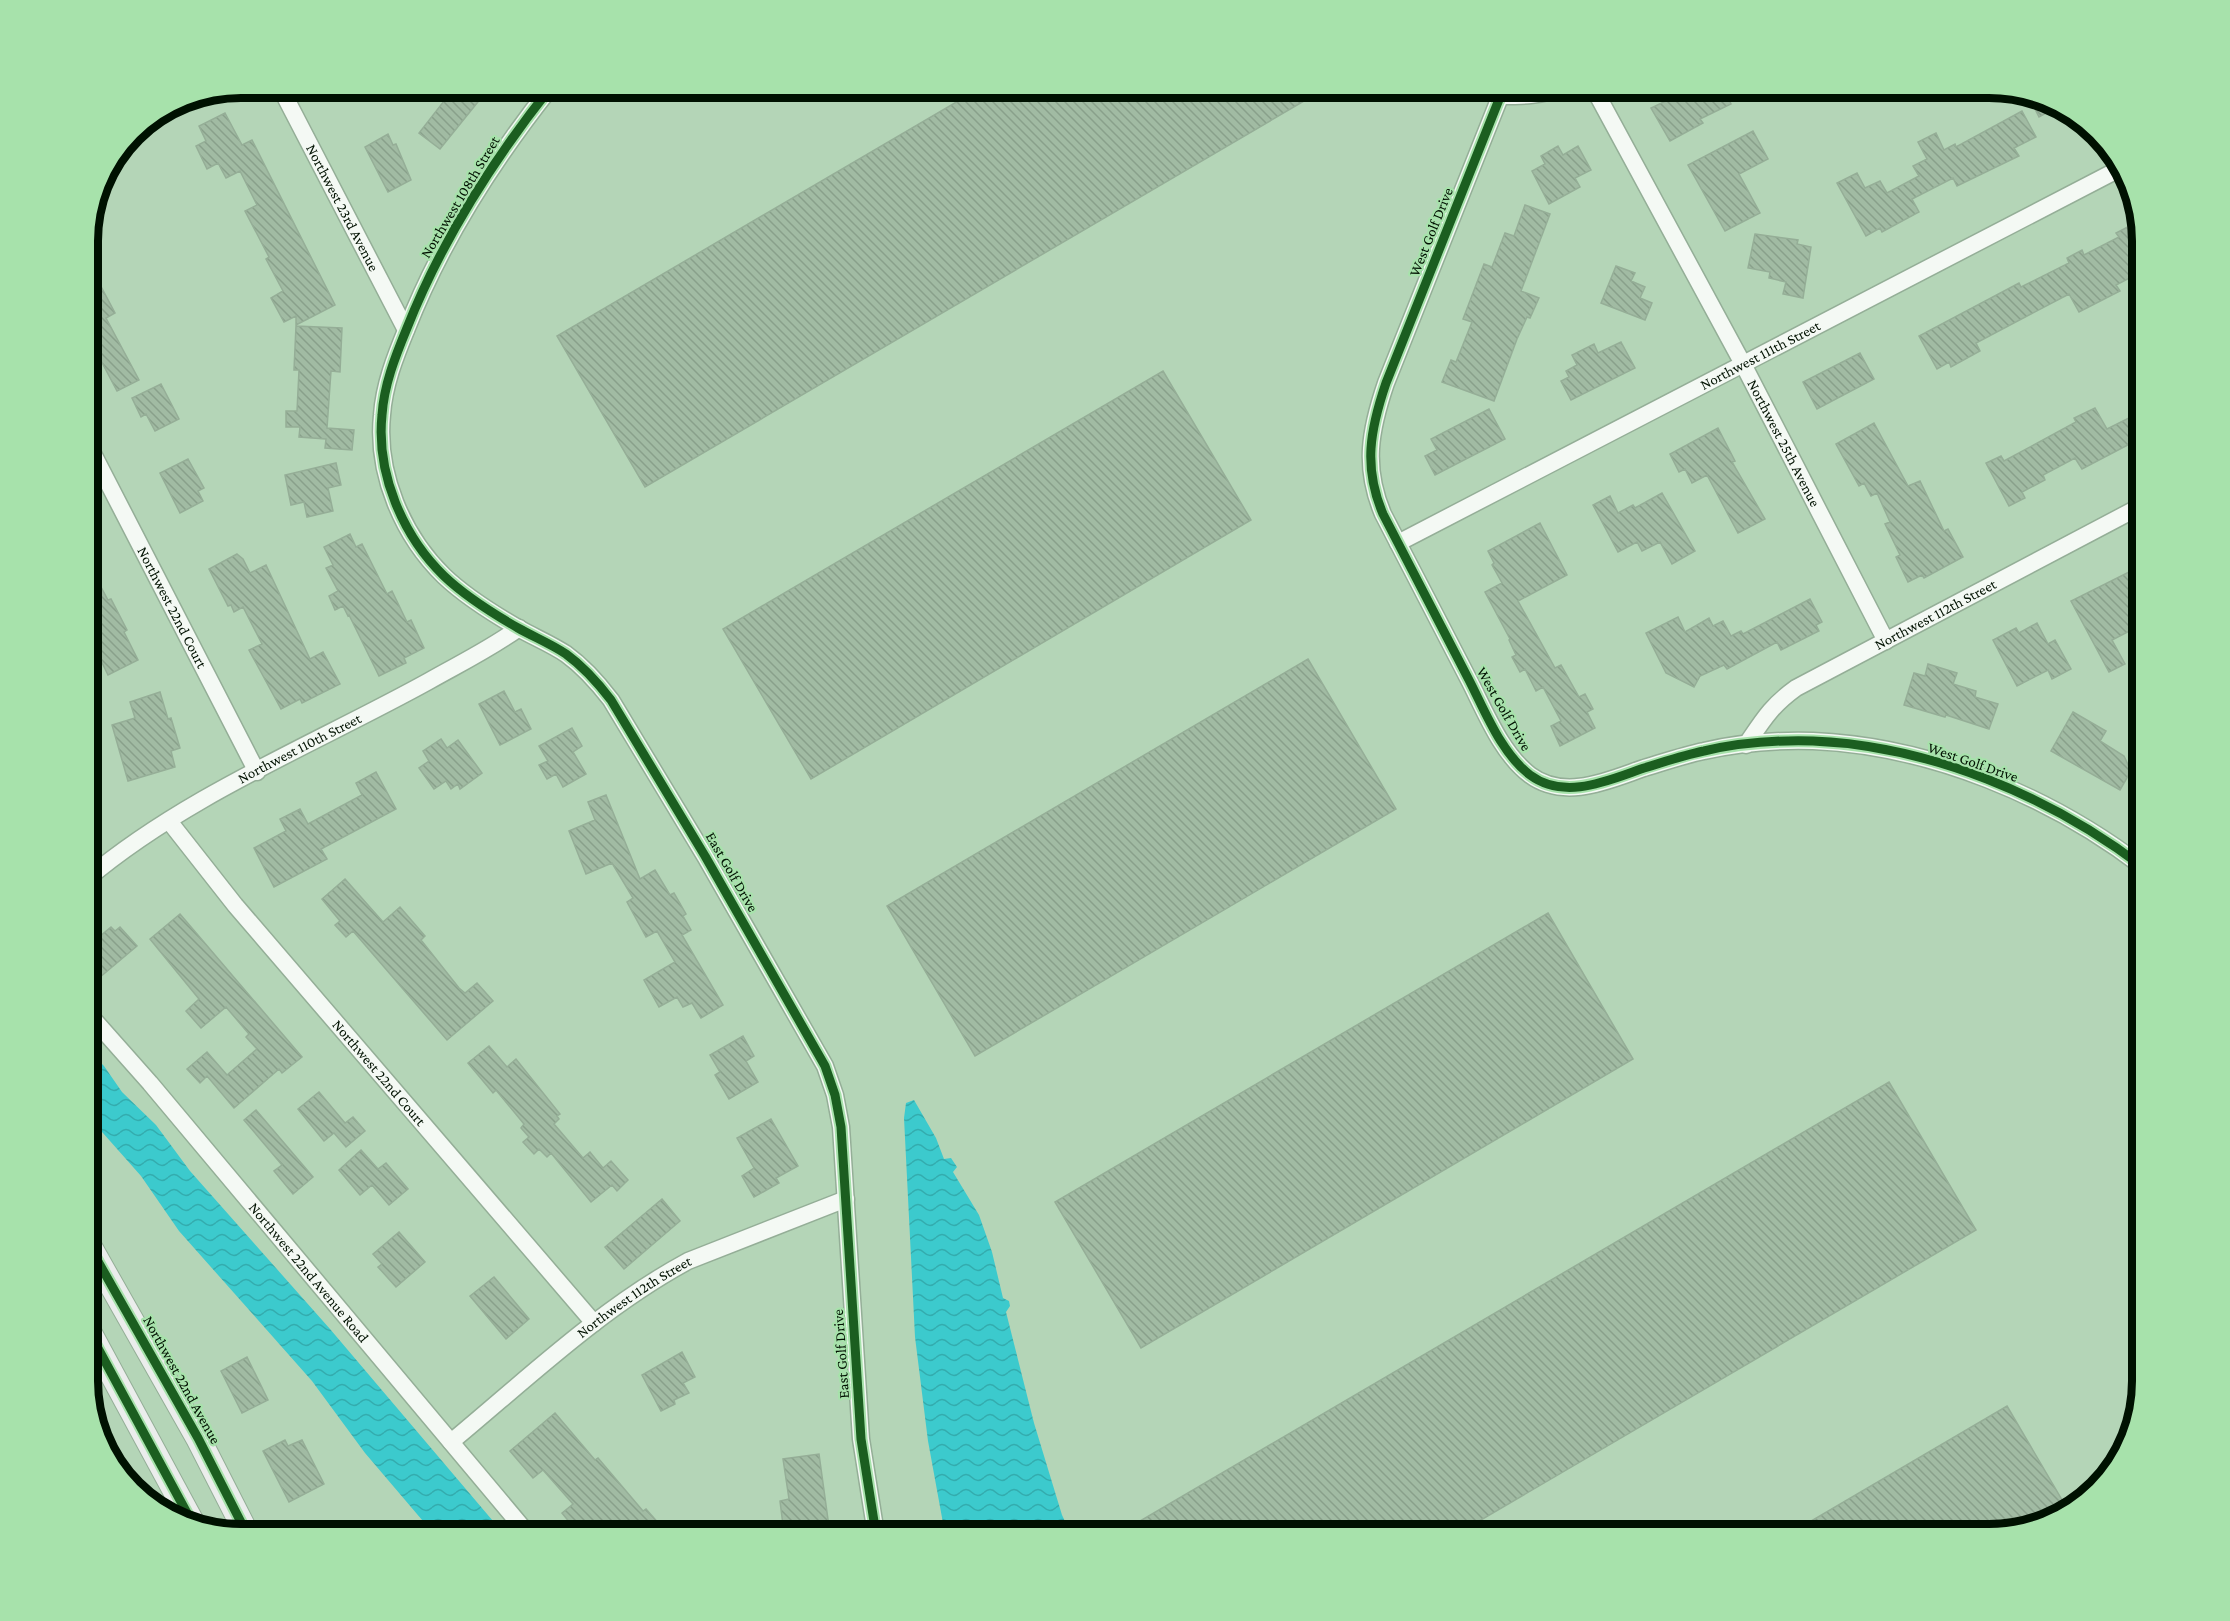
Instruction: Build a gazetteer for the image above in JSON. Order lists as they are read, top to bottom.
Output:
{
  "streets": {
    "main road": ["Northwest 22nd Avenue"],
    "street": [
      "Northwest 108th Street",
      "Northwest 23rd Avenue",
      "West Golf Drive",
      "Northwest 111th Street",
      "Northwest 25th Avenue",
      "Northwest 22nd Court",
      "Northwest 112th Street",
      "Northwest 110th Street",
      "East Golf Drive",
      "Northwest 22nd Avenue Road"
    ]
  },
  "crossings": [
    ["Northwest 108th Street", "Northwest 23rd Avenue"],
    ["Northwest 108th Street", "East Golf Drive"],
    ["Northwest 23rd Avenue", "East Golf Drive"],
    ["West Golf Drive", "Northwest 111th Street"],
    ["West Golf Drive", "Northwest 112th Street"],
    ["Northwest 111th Street", "Northwest 25th Avenue"],
    ["Northwest 25th Avenue", "Northwest 112th Street"],
    ["Northwest 22nd Court", "Northwest 112th Street"],
    ["Northwest 22nd Court", "Northwest 110th Street"],
    ["Northwest 112th Street", "East Golf Drive"],
    ["Northwest 112th Street", "Northwest 22nd Avenue Road"],
    ["Northwest 110th Street", "East Golf Drive"]
  ]
}
